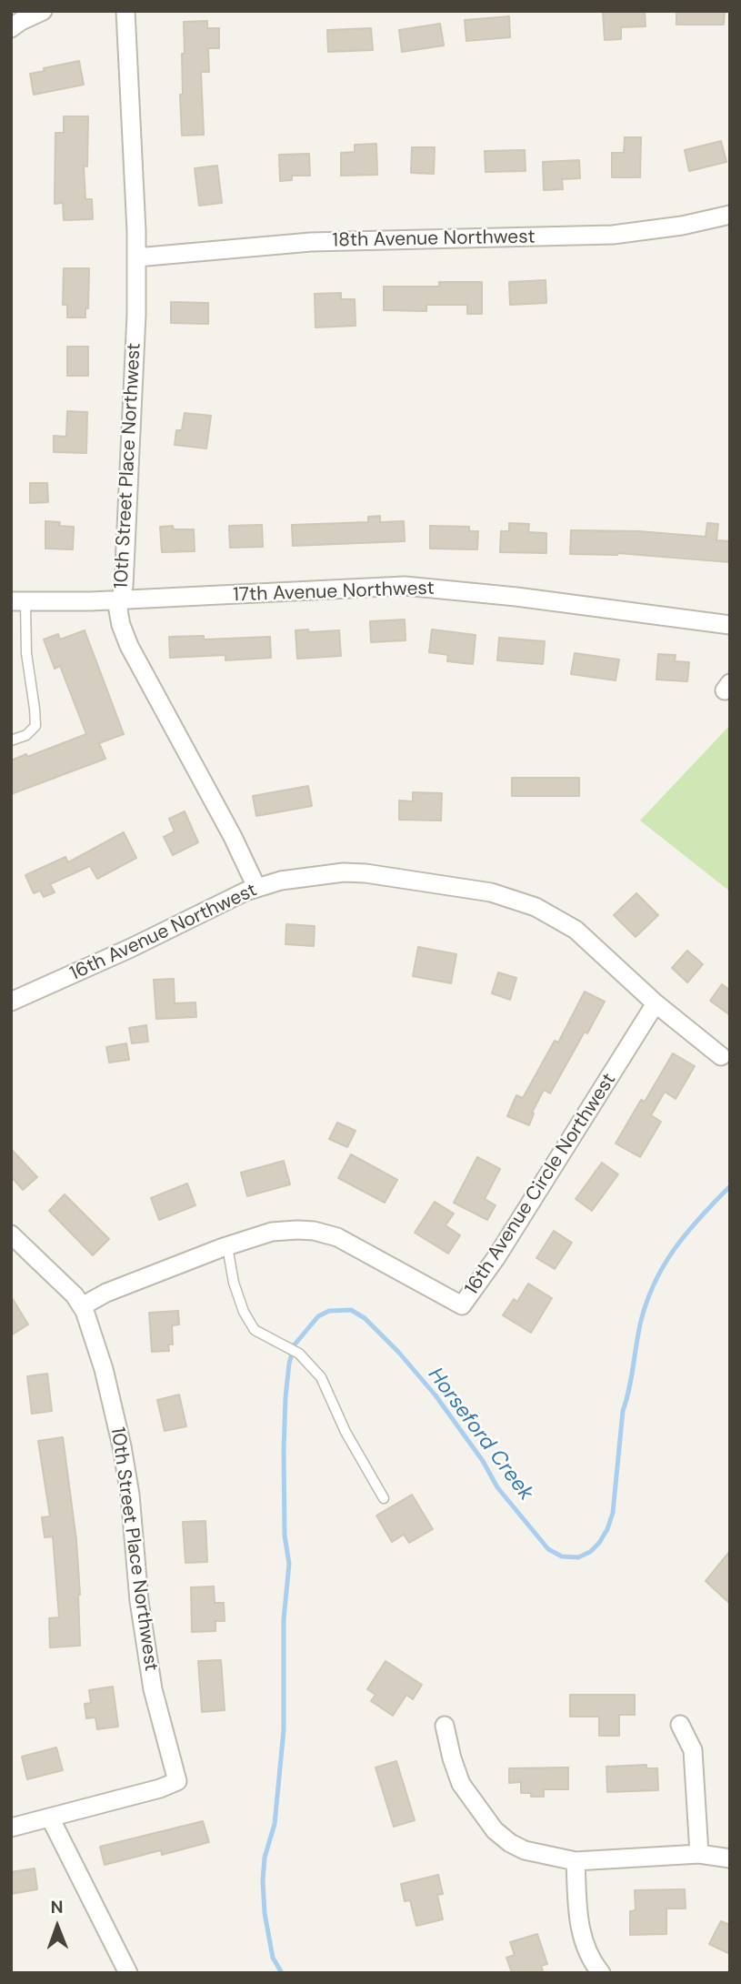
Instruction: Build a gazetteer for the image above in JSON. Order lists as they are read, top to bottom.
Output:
{
  "streets": {
    "street": [
      "18th Avenue Northwest",
      "10th Street Place Northwest",
      "17th Avenue Northwest",
      "16th Avenue Northwest",
      "16th Avenue Circle Northwest"
    ]
  },
  "crossings": [
    ["18th Avenue Northwest", "10th Street Place Northwest"],
    ["10th Street Place Northwest", "17th Avenue Northwest"],
    ["10th Street Place Northwest", "16th Avenue Northwest"],
    ["10th Street Place Northwest", "16th Avenue Circle Northwest"],
    ["16th Avenue Northwest", "16th Avenue Circle Northwest"]
  ],
  "water": ["Horseford Creek"],
  "north": "top"
}
